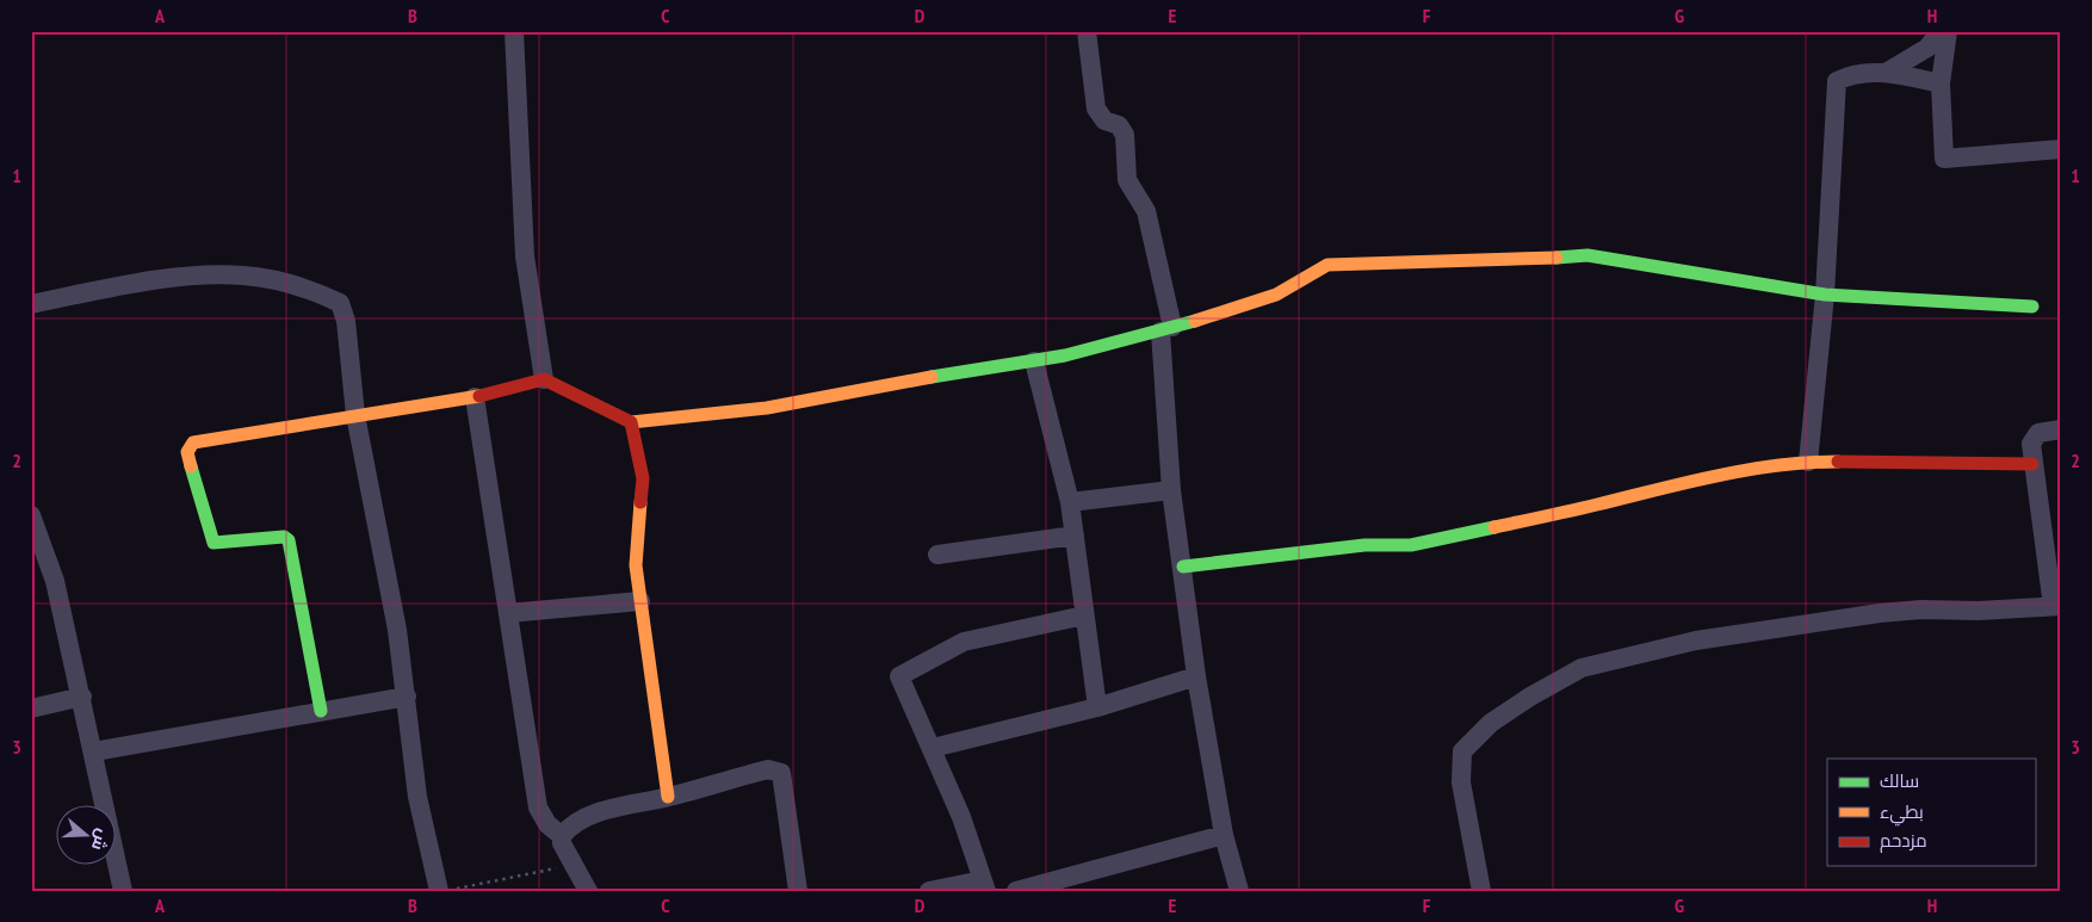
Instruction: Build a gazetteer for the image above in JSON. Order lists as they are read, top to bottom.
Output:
{
  "legend": ["سالك", "بطيء", "مزدحم"],
  "north": "right",
  "grid": {
    "columns": [
      "A",
      "B",
      "C",
      "D",
      "E",
      "F",
      "G",
      "H"
    ],
    "rows": ["1", "2", "3"]
  }
}
